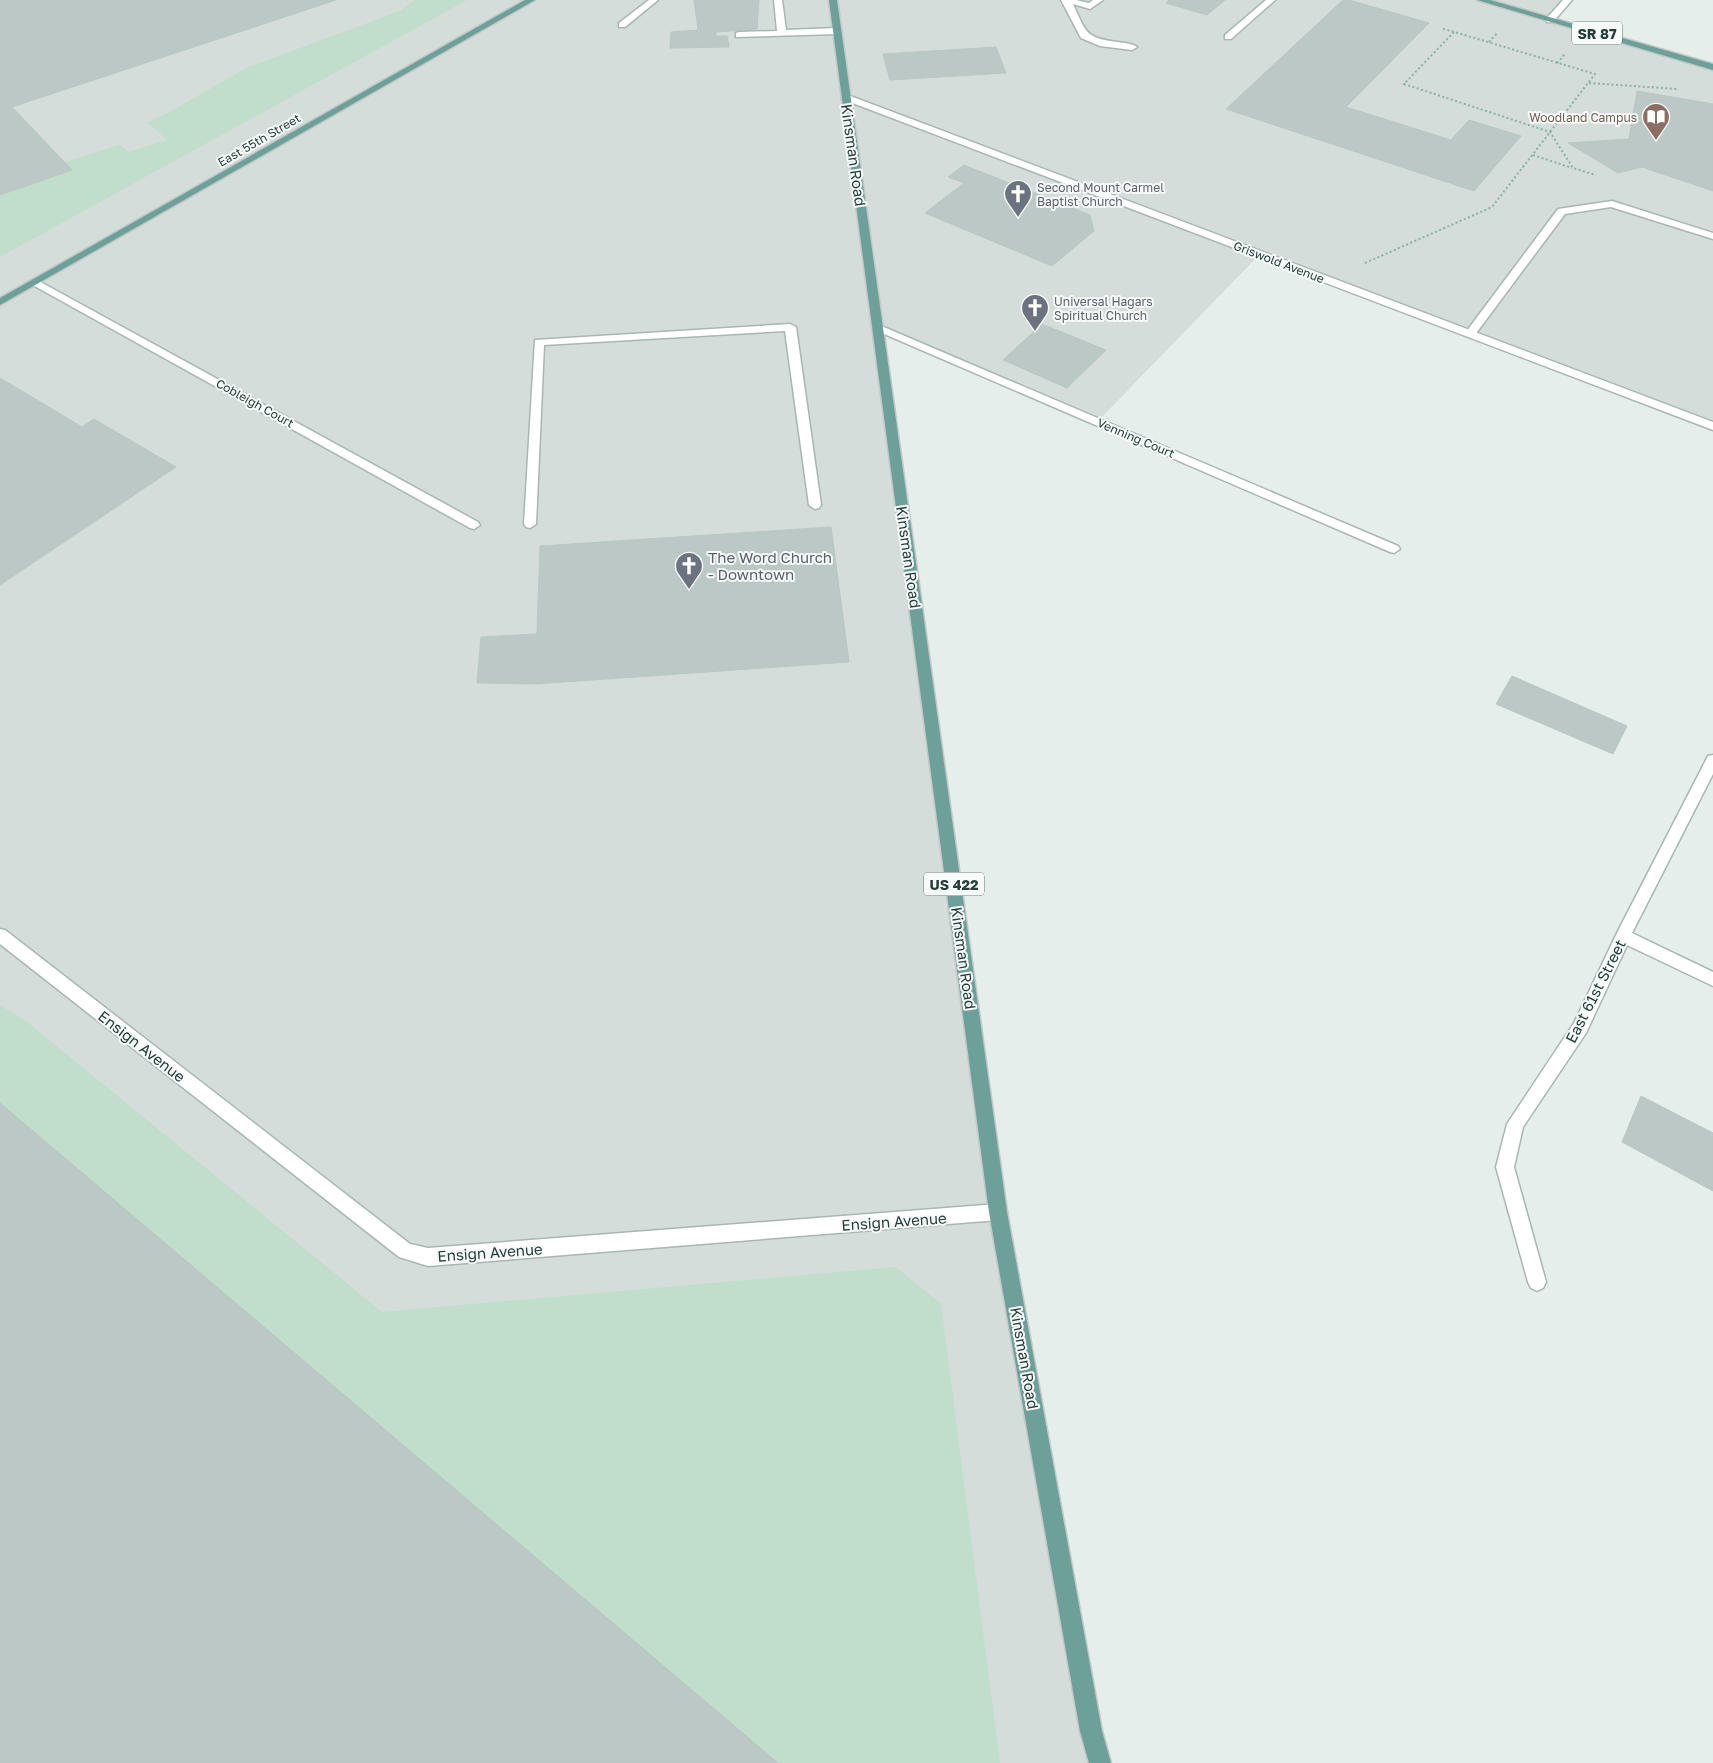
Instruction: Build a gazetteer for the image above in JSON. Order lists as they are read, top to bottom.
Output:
{
  "streets": {
    "main road": [
      "SR 87",
      "East 55th Street",
      "Kinsman Road",
      "US 422"
    ],
    "street": [
      "Griswold Avenue",
      "Cobleigh Court",
      "Venning Court",
      "East 61st Street",
      "Ensign Avenue"
    ]
  },
  "crossings": [
    ["East 55th Street", "Cobleigh Court"],
    ["Kinsman Road", "Griswold Avenue"],
    ["Kinsman Road", "Venning Court"],
    ["Kinsman Road", "Ensign Avenue"]
  ],
  "places": {
    "library": ["Woodland Campus"],
    "church": ["Second Mount Carmel Baptist Church", "Universal Hagars Spiritual Church", "The Word Church - Downtown"]
  }
}
